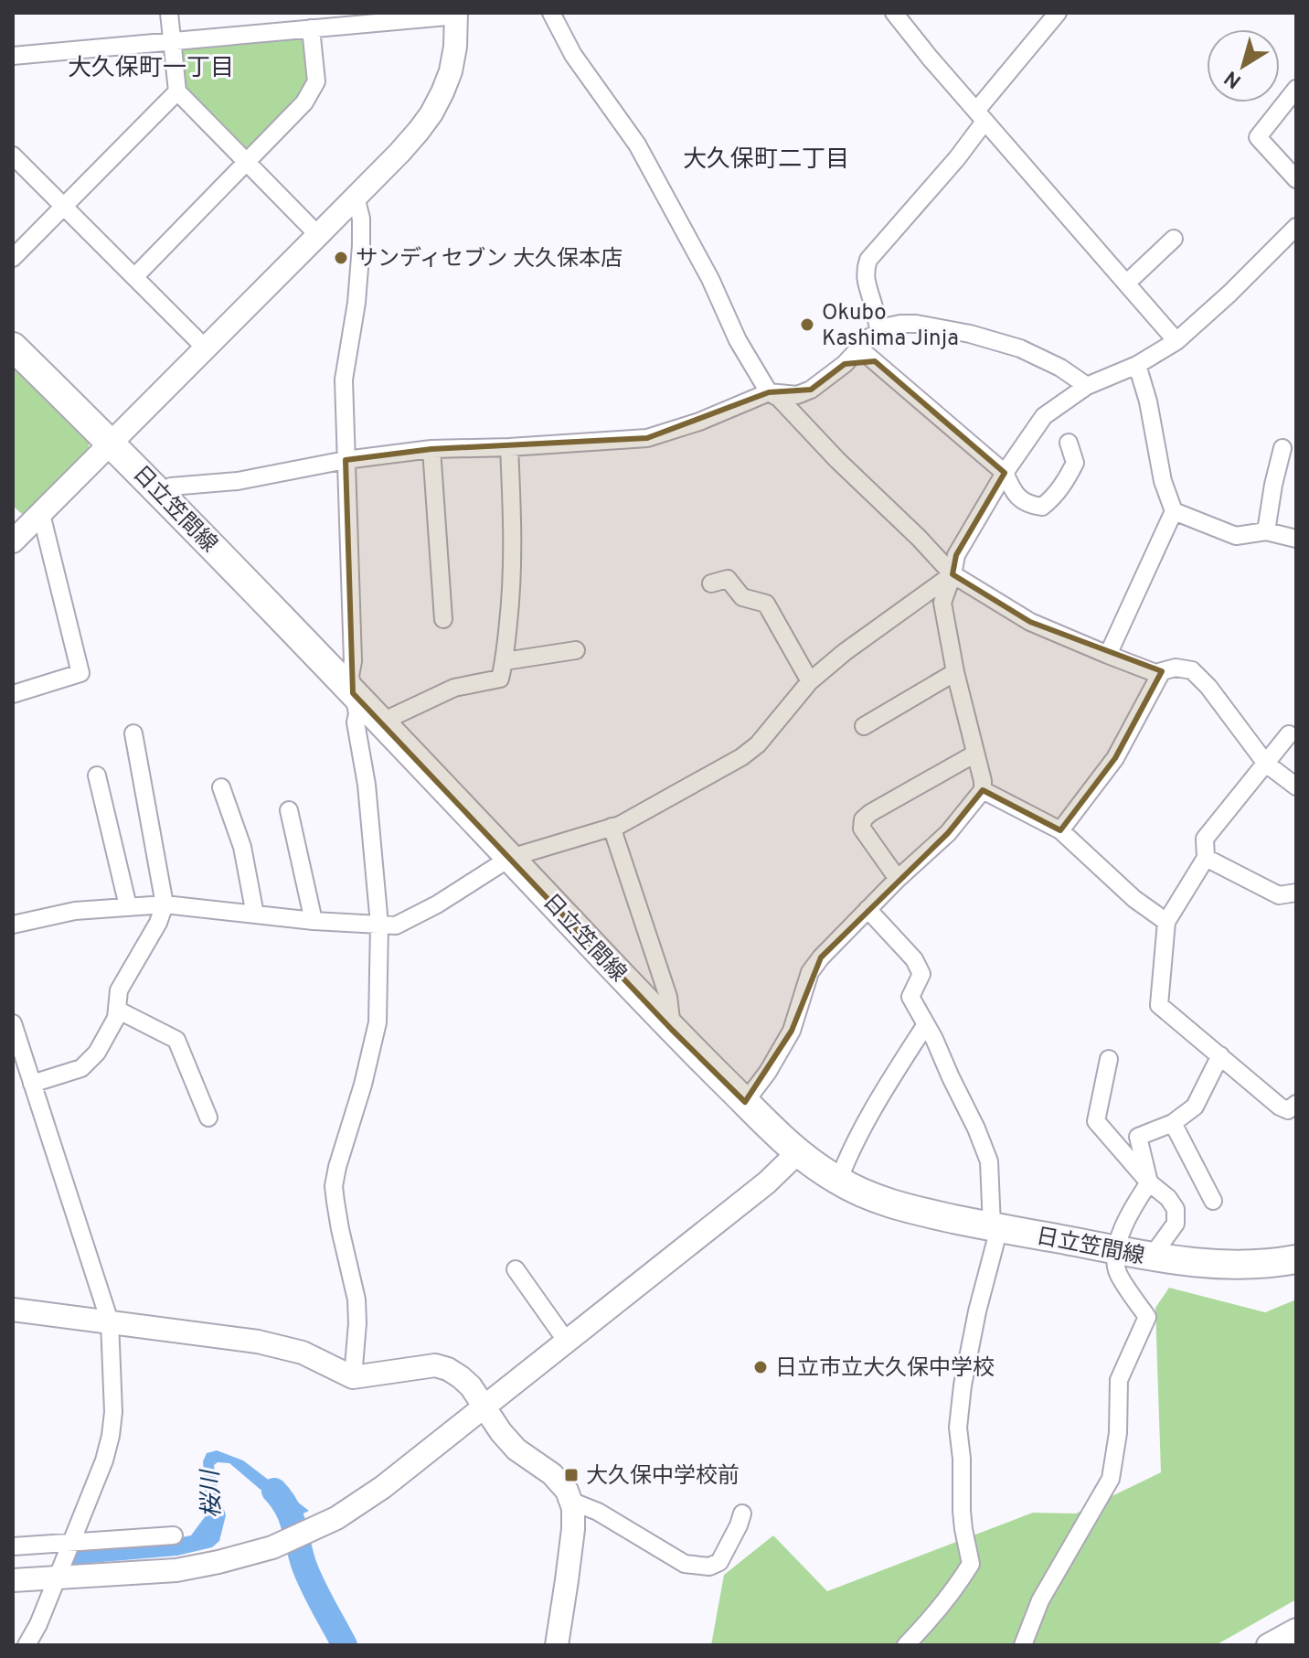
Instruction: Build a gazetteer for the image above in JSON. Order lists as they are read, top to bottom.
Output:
{
  "streets": {
    "main road": ["日立笠間線"]
  },
  "districts": ["大久保町一丁目", "大久保町二丁目"],
  "water": ["桜川"],
  "places": {
    "other": ["サンディセブン 大久保本店", "Okubo Kashima Jinja", "日立市立大久保中学校"],
    "transit": ["大久保中学校前"]
  },
  "north": "bottom left"
}
